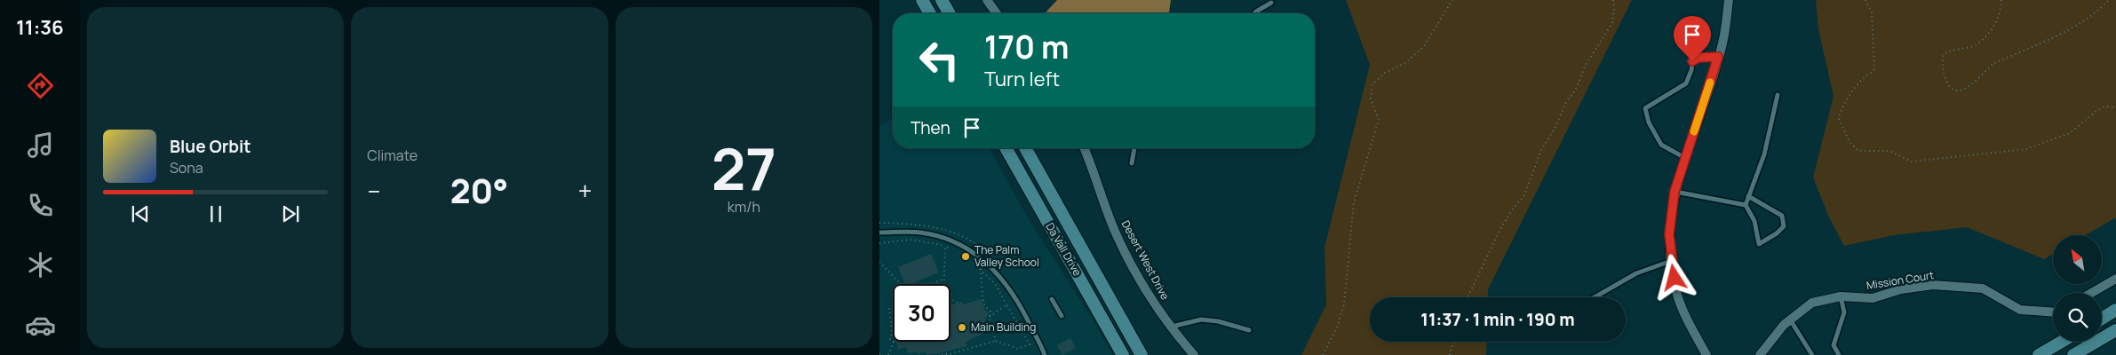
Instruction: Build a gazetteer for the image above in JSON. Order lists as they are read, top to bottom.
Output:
{
  "streets": {
    "main road": ["Da Vall Drive"],
    "street": ["Desert West Drive", "Mission Court"]
  },
  "places": ["The Palm Valley School", "Main Building"],
  "north": "top left",
  "page": {
    "tabs": "11:36",
    "tile": [
      "Climate",
      ["27", "km/h"]
    ],
    "turn": ["170 m", "Turn left"],
    "then": "Then",
    "song": ["Blue Orbit", "Sona"],
    "heat": ["−", "20°", "+"],
    "limit": "30",
    "trip": "11:37 · 1 min · 190 m"
  }
}
